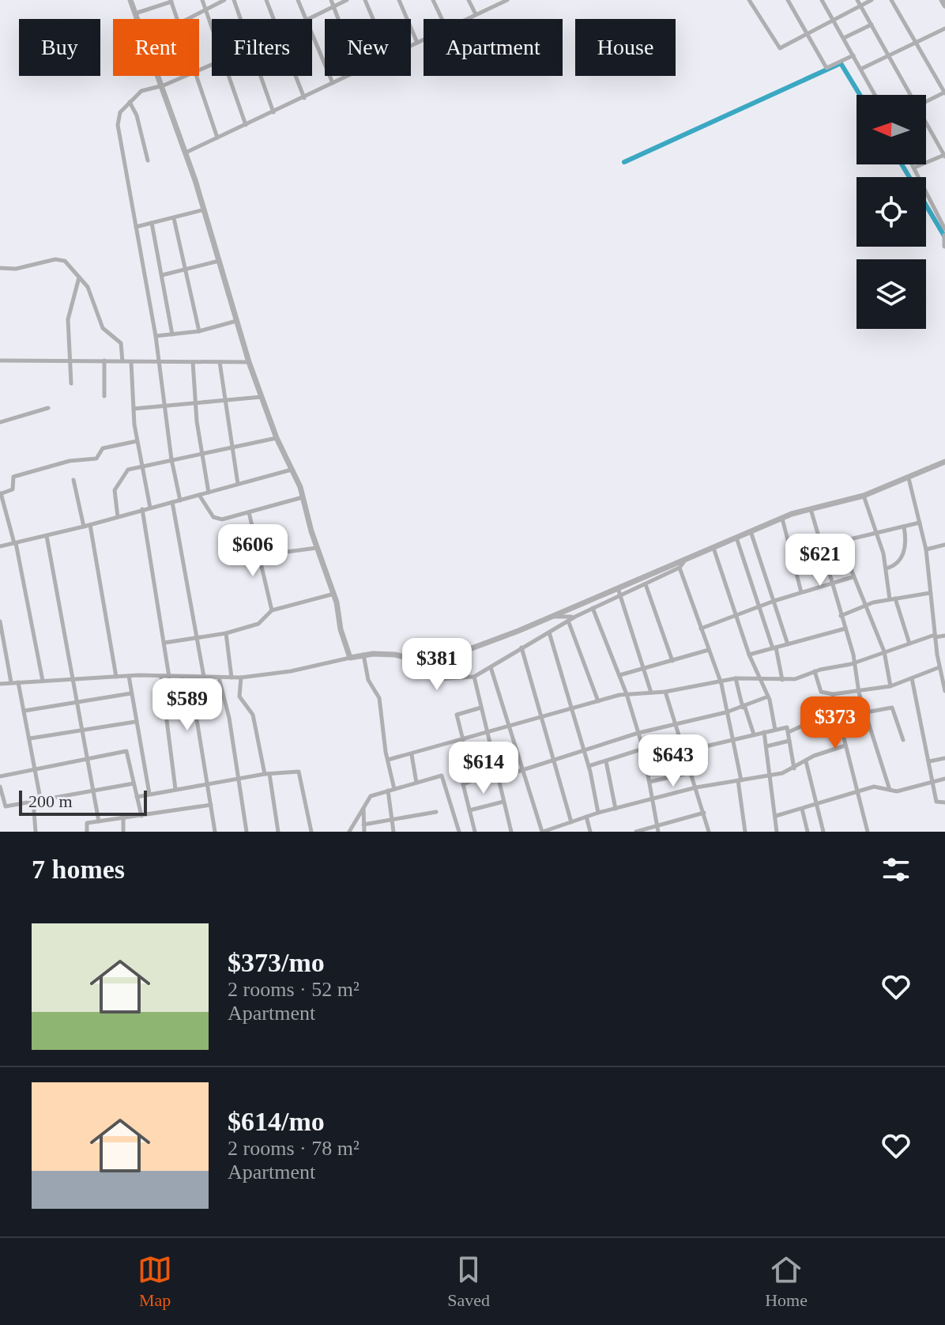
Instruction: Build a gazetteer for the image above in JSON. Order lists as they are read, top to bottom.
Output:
{
  "scale_bar": "200 m",
  "north": "left",
  "page": {
    "chip": [
      "Buy",
      "Rent",
      "Filters",
      "New",
      "Apartment",
      "House"
    ],
    "price": [
      "$606",
      "$621",
      "$381",
      "$589",
      "$373",
      "$643",
      "$614"
    ],
    "scale": "200 m",
    "heading": "7 homes",
    "list": [
      {
        "name": "$373/mo",
        "note": "2 rooms · 52 m² · Apartment"
      },
      {
        "name": "$614/mo",
        "note": "2 rooms · 78 m² · Apartment"
      }
    ],
    "tabs": ["Map", "Saved", "Home"]
  }
}
